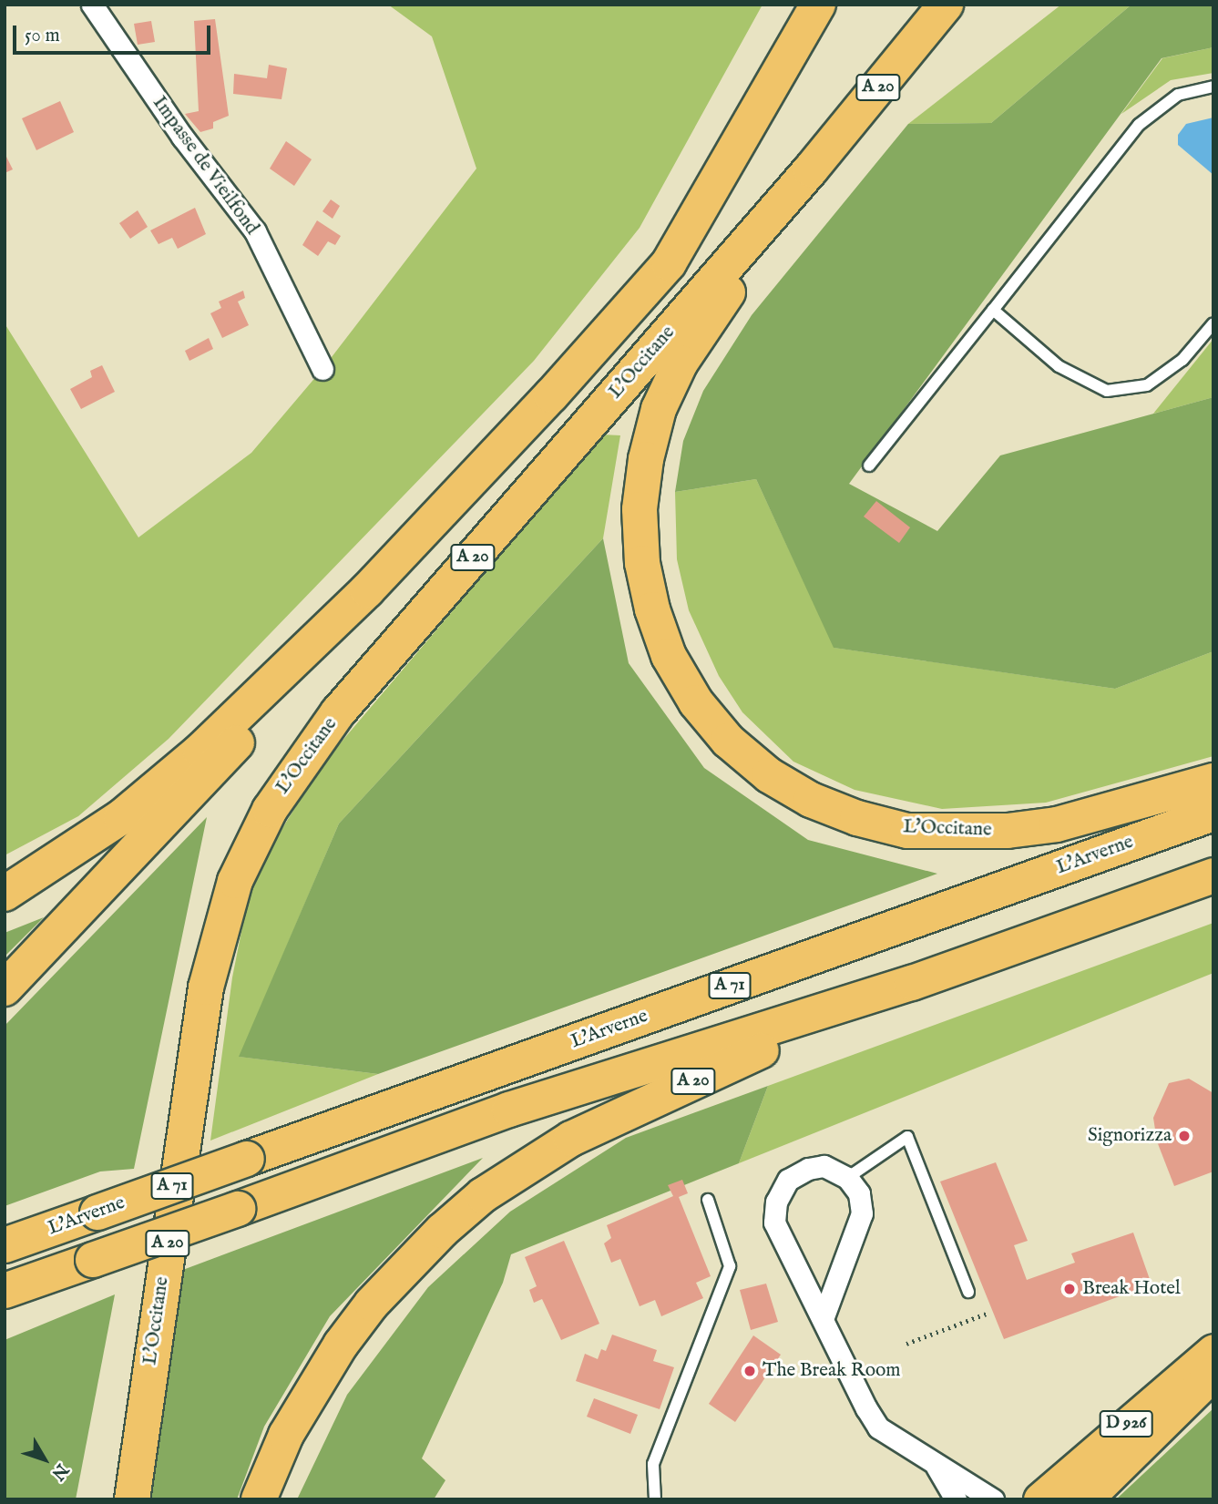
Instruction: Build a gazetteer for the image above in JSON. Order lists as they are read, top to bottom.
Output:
{
  "streets": {
    "highway": [
      "A 20",
      "L'Occitane",
      "L'Arverne",
      "A 71"
    ],
    "main road": ["D 926"],
    "street": ["Impasse de Vieilfond"]
  },
  "crossings": [
    ["A 20", "A 71"]
  ],
  "places": ["Signorizza", "Break Hotel", "The Break Room"],
  "scale_bar": "50 m",
  "north": "bottom right"
}
